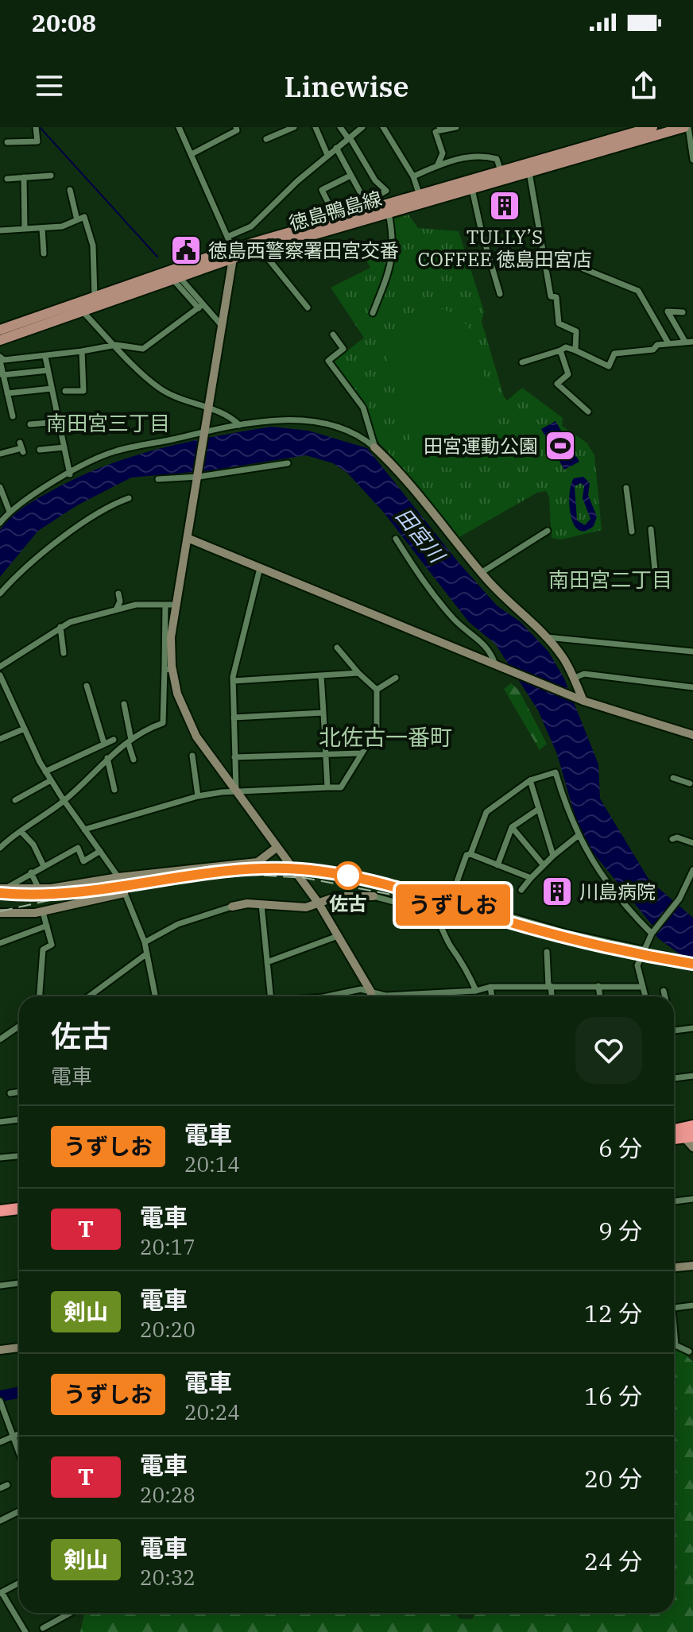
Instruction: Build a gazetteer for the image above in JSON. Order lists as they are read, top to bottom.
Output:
{
  "streets": {
    "main road": ["徳島鴨島線"]
  },
  "districts": ["南田宮三丁目", "南田宮二丁目", "北佐古一番町"],
  "water": ["田宮川"],
  "places": {
    "building": ["TULLY’S COFFEE 徳島田宮店", "川島病院"],
    "public building": ["徳島西警察署田宮交番"],
    "sports": ["田宮運動公園"],
    "other": ["佐古"]
  },
  "page": {
    "status": "20:08",
    "header": "Linewise",
    "on_map": "うずしお",
    "heading": ["佐古", "電車"],
    "list": [
      {
        "mark": "うずしお",
        "name": "電車",
        "note": "20:14",
        "value": "6 分"
      },
      {
        "mark": "T",
        "name": "電車",
        "note": "20:17",
        "value": "9 分"
      },
      {
        "mark": "剣山",
        "name": "電車",
        "note": "20:20",
        "value": "12 分"
      },
      {
        "mark": "うずしお",
        "name": "電車",
        "note": "20:24",
        "value": "16 分"
      },
      {
        "mark": "T",
        "name": "電車",
        "note": "20:28",
        "value": "20 分"
      },
      {
        "mark": "剣山",
        "name": "電車",
        "note": "20:32",
        "value": "24 分"
      }
    ]
  }
}
